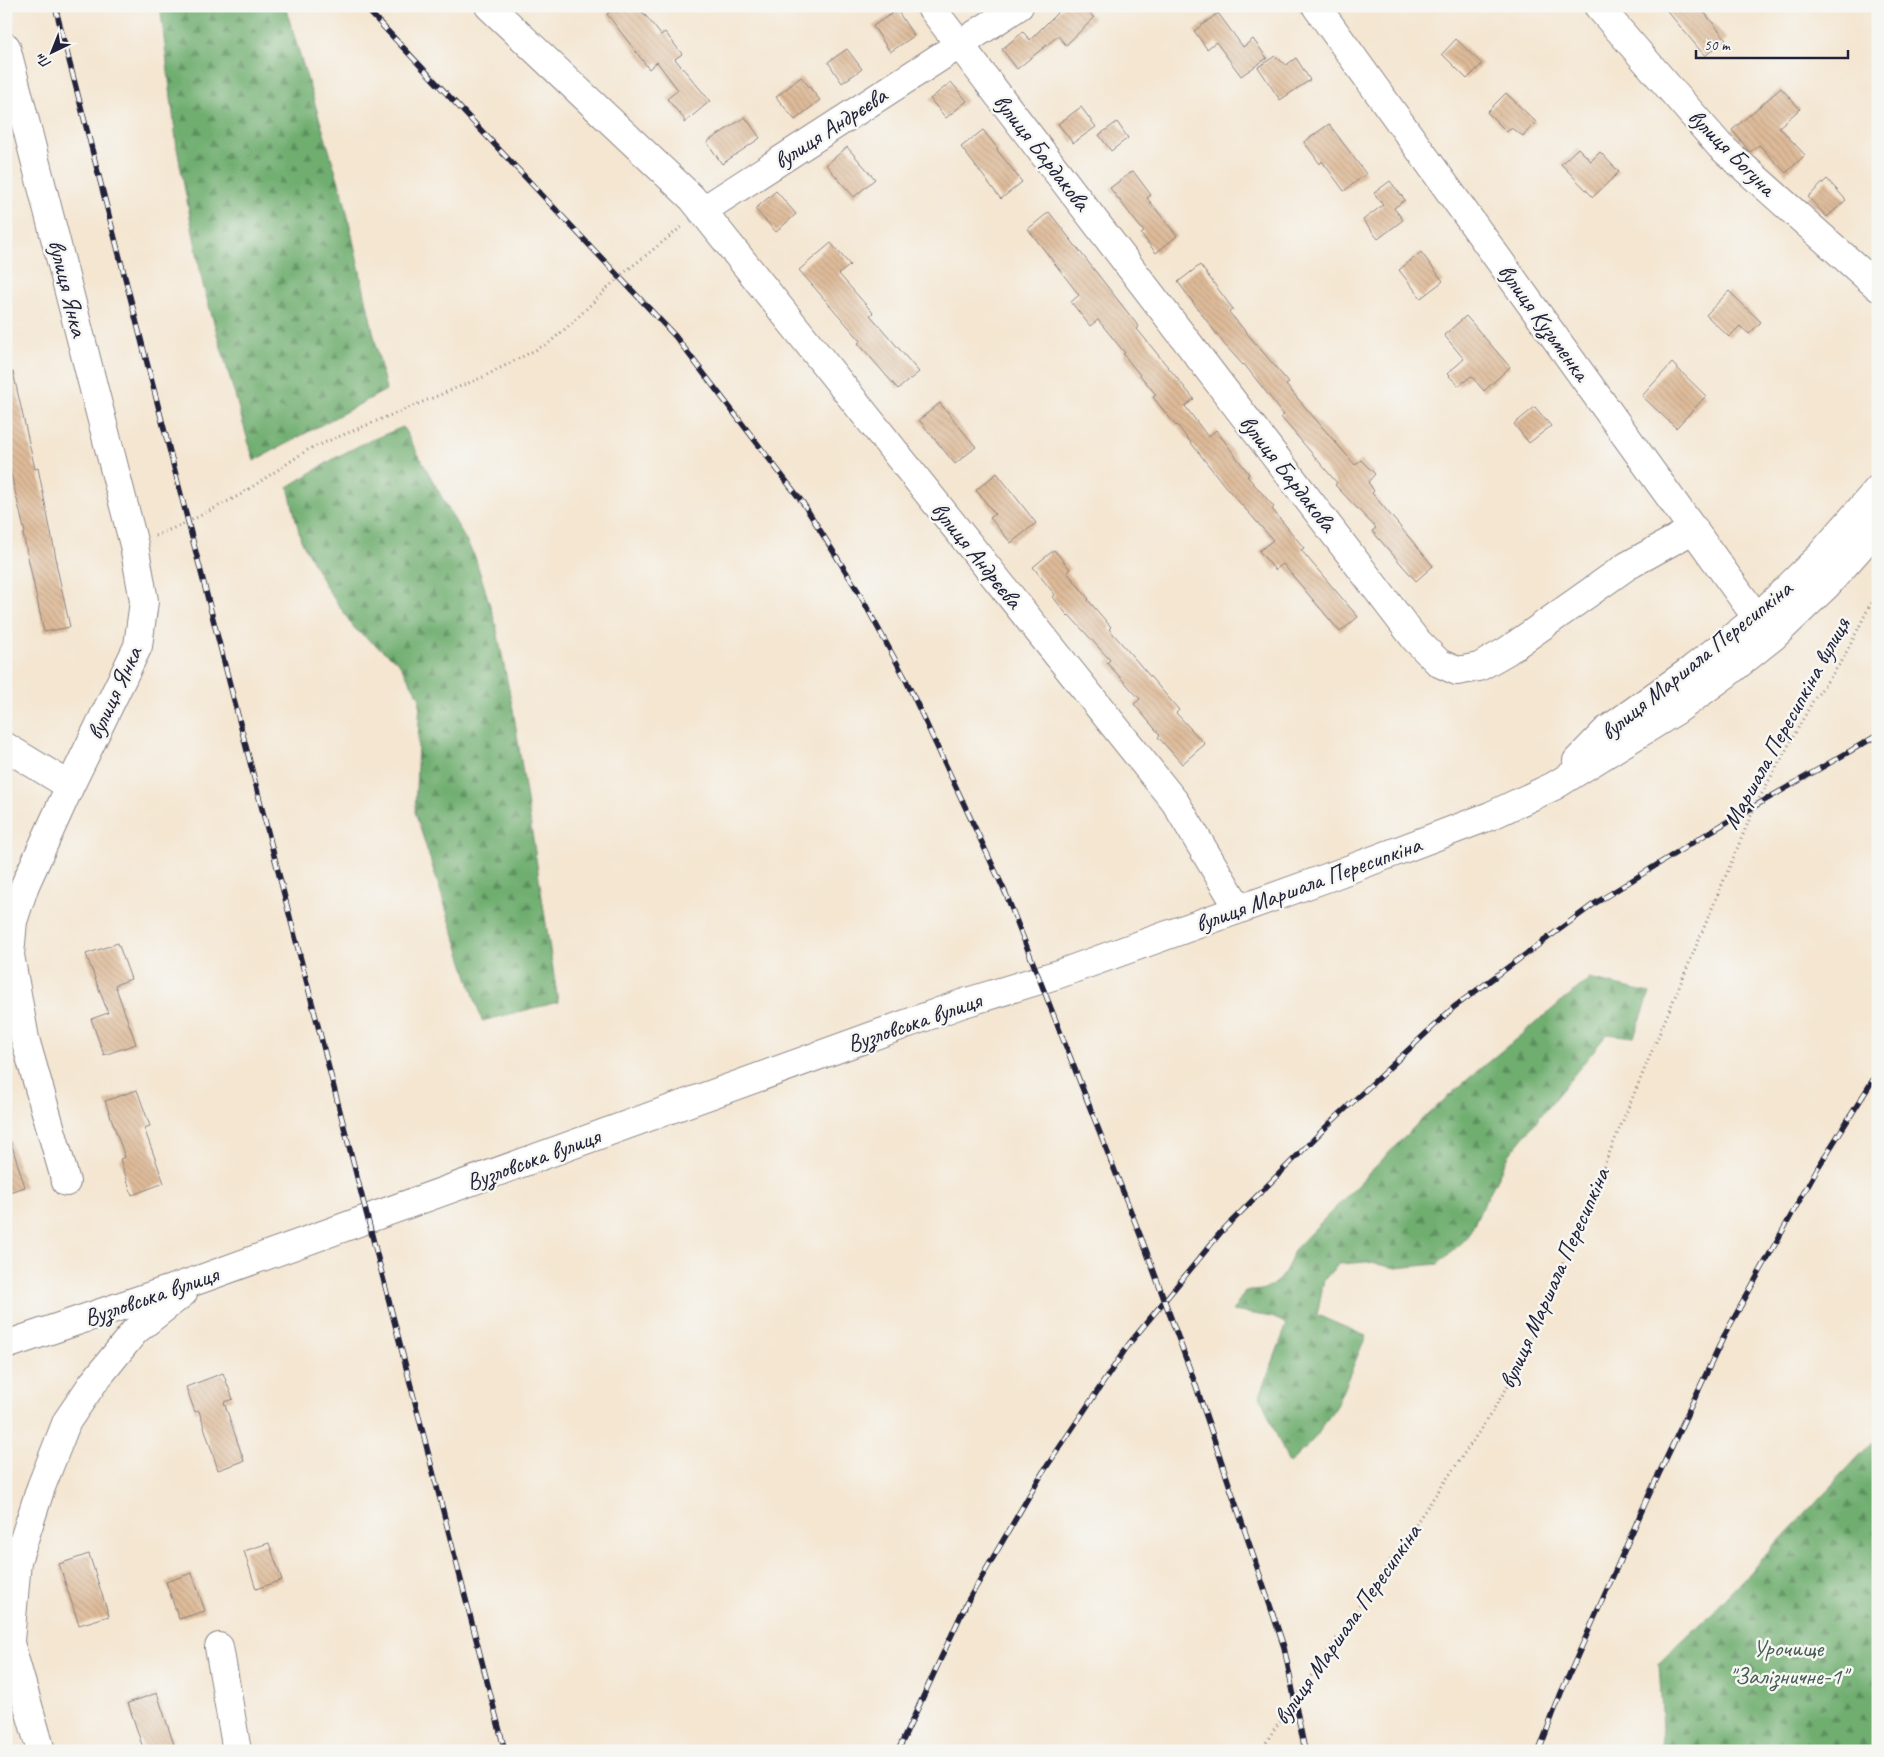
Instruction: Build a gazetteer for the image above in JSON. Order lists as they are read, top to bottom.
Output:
{
  "streets": {
    "street": [
      "вулиця Андрєєва",
      "вулиця Бардакова",
      "вулиця Богуна",
      "вулиця Янка",
      "вулиця Кузьменка",
      "вулиця Маршала Пересипкіна",
      "Вузловська вулиця"
    ],
    "path": ["Маршала Пересипкіна вулиця"]
  },
  "crossings": [
    ["вулиця Андрєєва", "вулиця Бардакова"],
    ["вулиця Андрєєва", "вулиця Маршала Пересипкіна"],
    ["вулиця Бардакова", "вулиця Кузьменка"],
    ["вулиця Кузьменка", "вулиця Маршала Пересипкіна"],
    ["вулиця Маршала Пересипкіна", "Маршала Пересипкіна вулиця"],
    ["вулиця Маршала Пересипкіна", "Вузловська вулиця"]
  ],
  "parks": ["Урочище \"Залізничне-1\""],
  "scale_bar": "50 m",
  "north": "bottom left"
}
